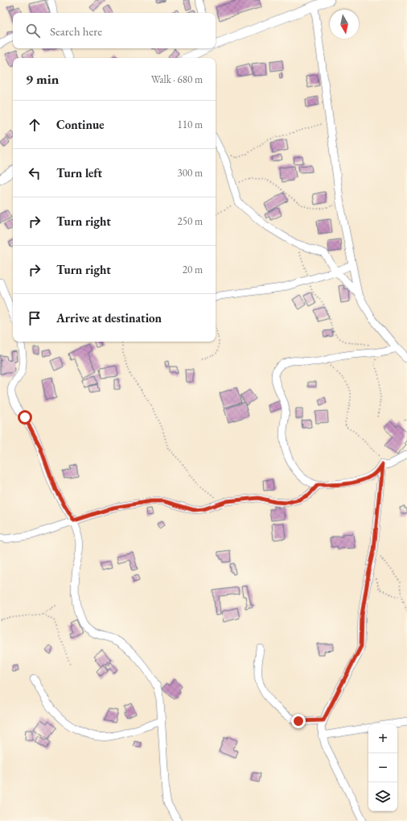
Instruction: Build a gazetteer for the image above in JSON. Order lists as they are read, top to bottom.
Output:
{
  "north": "bottom",
  "page": {
    "search": "Search here",
    "heading": ["9 min", "Walk · 680 m"],
    "list": [
      ["Continue", "110 m"],
      ["Turn left", "300 m"],
      ["Turn right", "250 m"],
      ["Turn right", "20 m"],
      "Arrive at destination"
    ],
    "map_buttons": ["+", "−"]
  }
}
